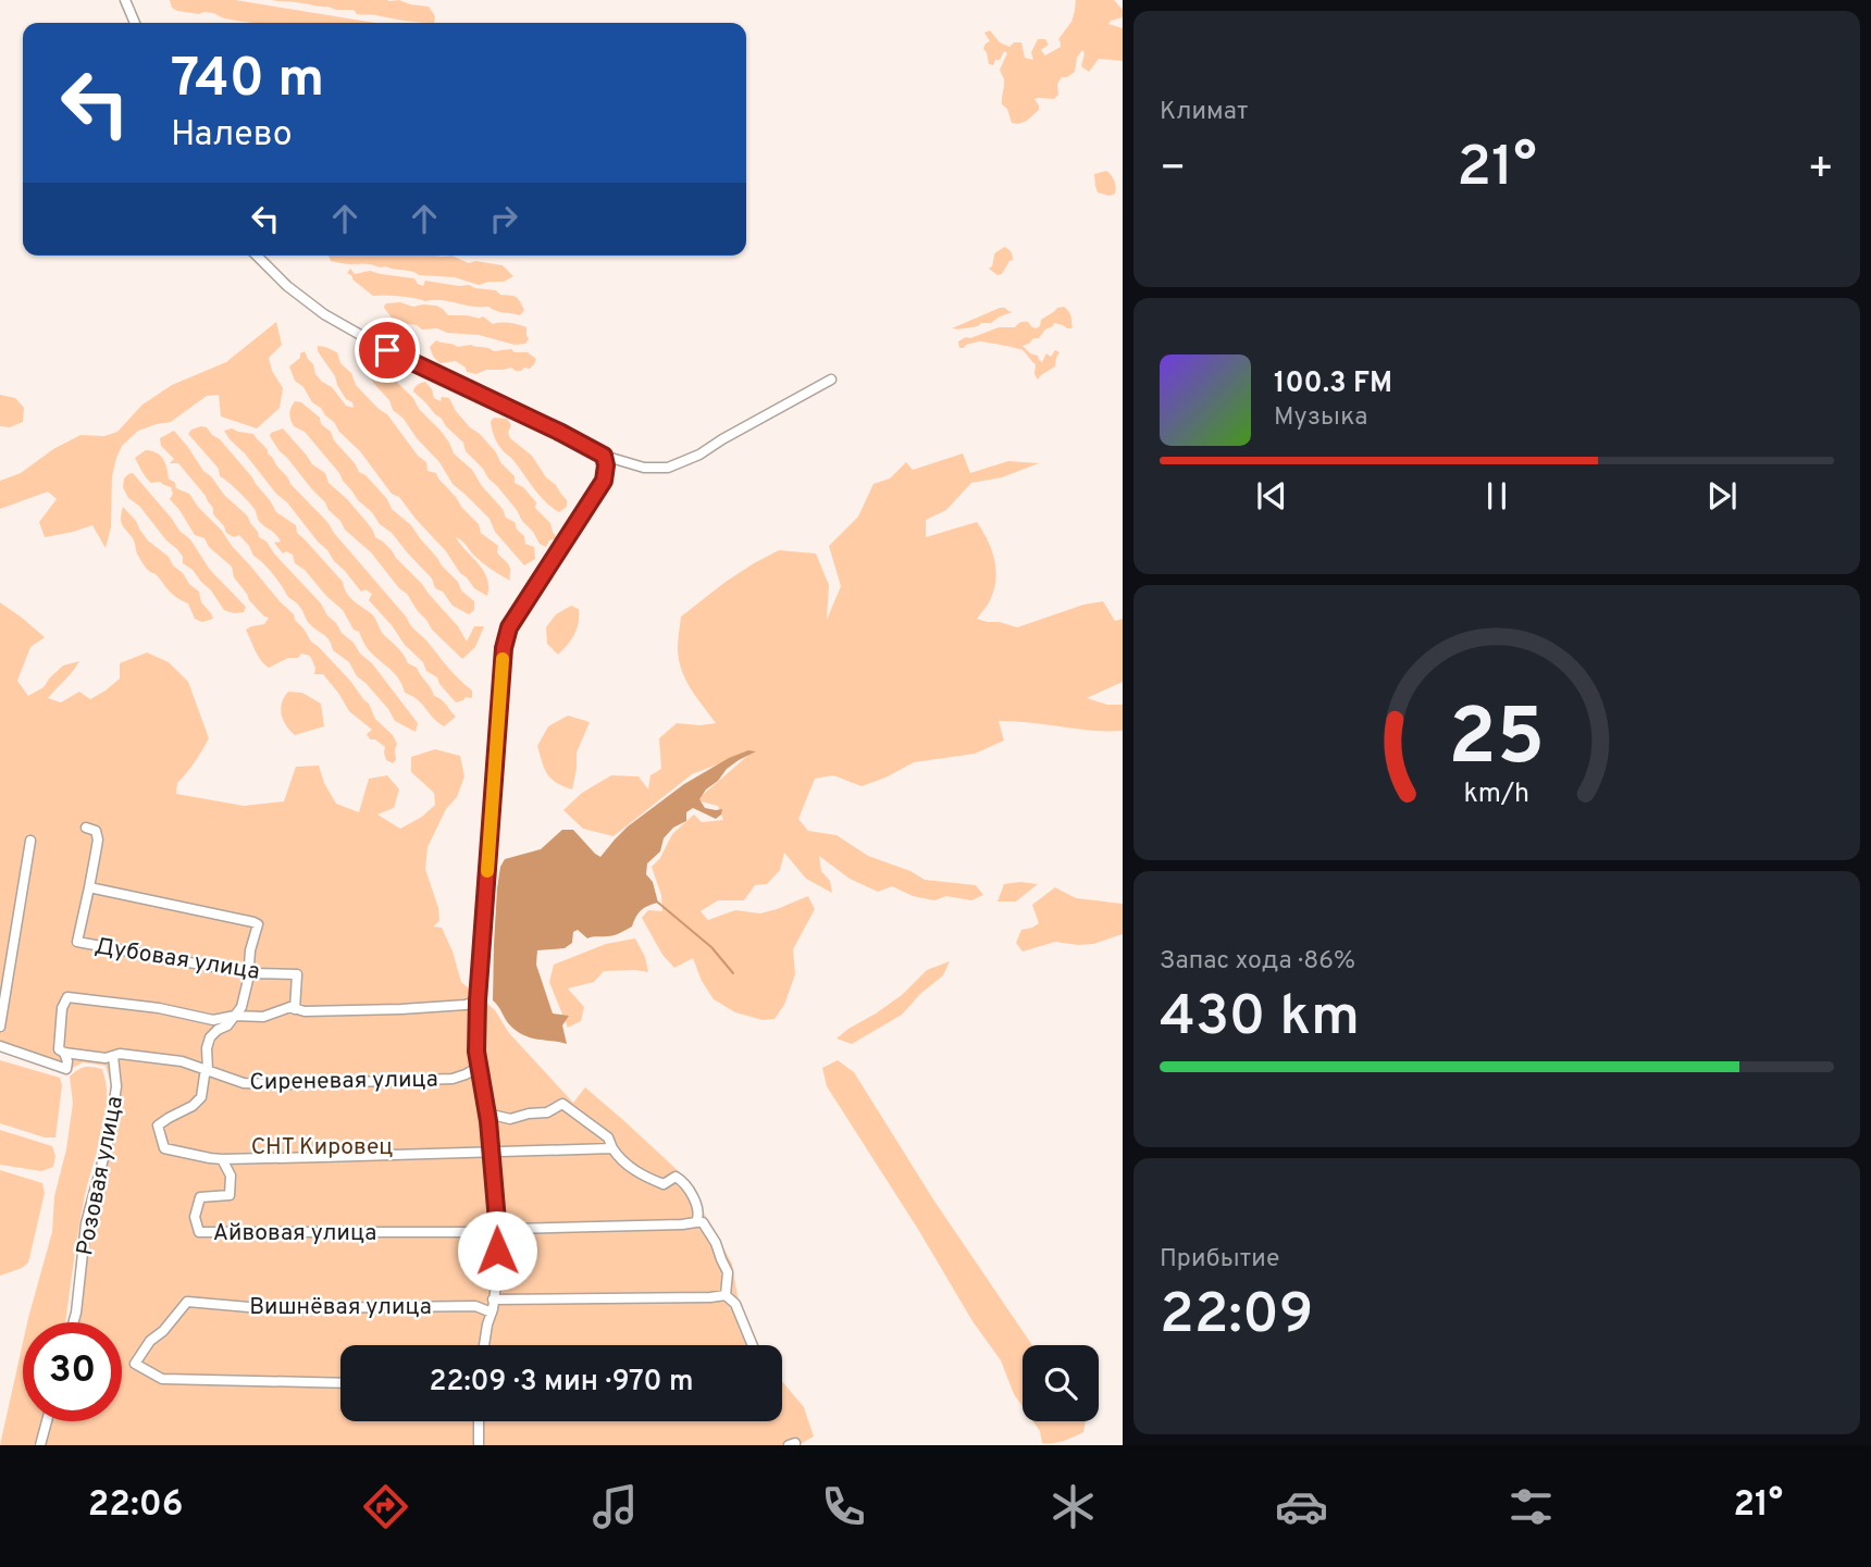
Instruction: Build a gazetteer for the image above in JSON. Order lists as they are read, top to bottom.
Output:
{
  "streets": {
    "street": [
      "Дубовая улица",
      "Сиреневая улица",
      "Розовая улица",
      "Айвовая улица",
      "Вишнёвая улица"
    ]
  },
  "crossings": [
    ["Сиреневая улица", "Розовая улица"]
  ],
  "parks": ["СНТ Кировец"],
  "page": {
    "tile": [
      "Климат",
      ["Запас хода · 86%", "430 km"],
      ["Прибытие", "22:09"]
    ],
    "turn": ["740 m", "Налево"],
    "heat": ["−", "21°", "+"],
    "song": ["100.3 FM", "Музыка"],
    "limit": "30",
    "trip": "22:09 · 3 мин · 970 m",
    "tabs": ["22:06", "21°"],
    "gauge": ["25", "km/h"]
  }
}
